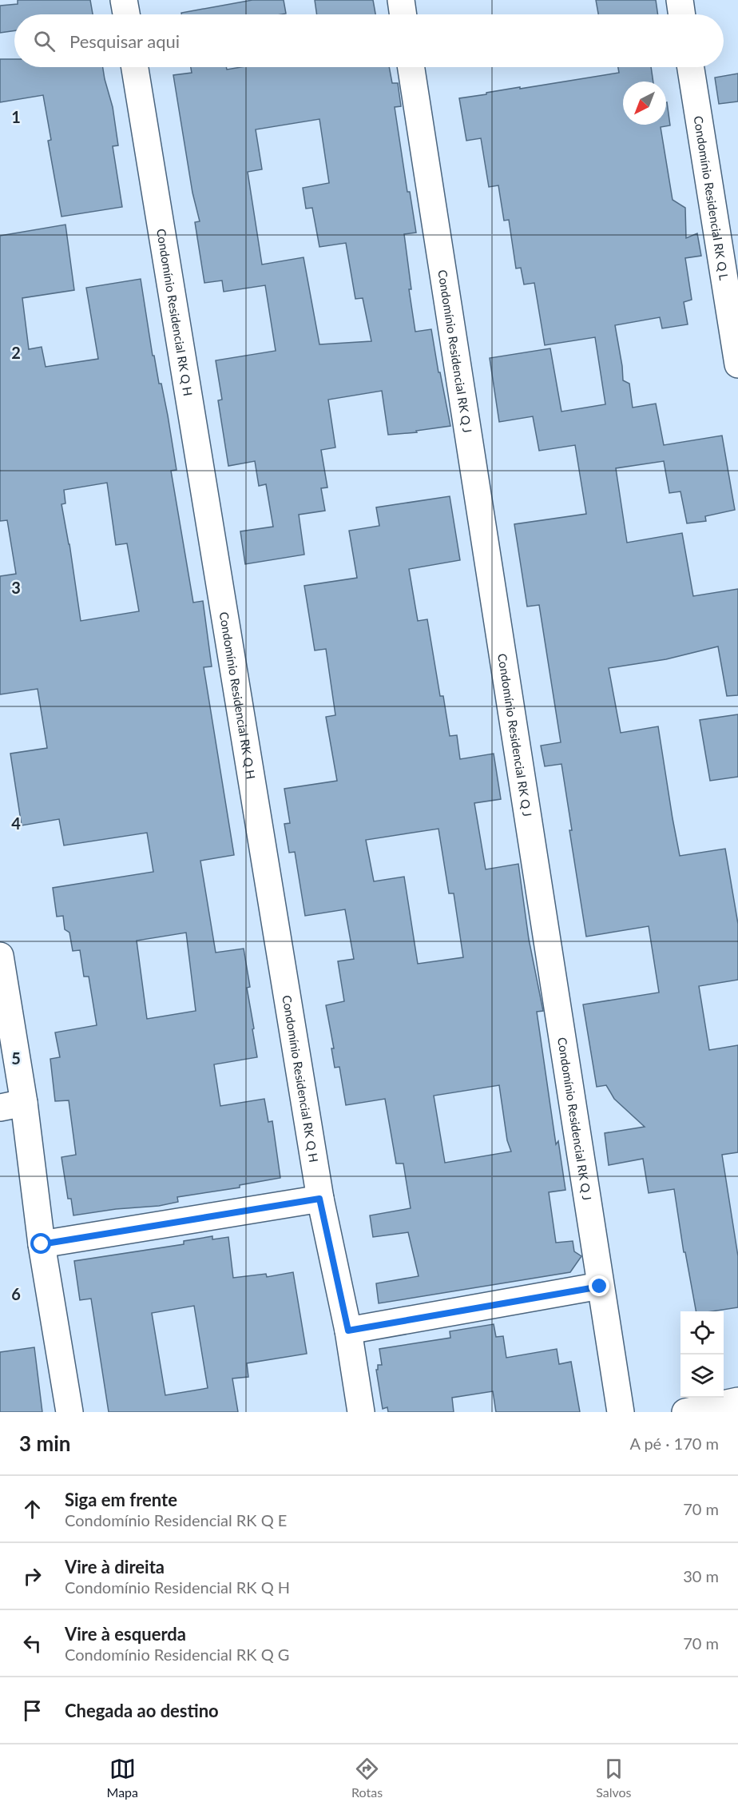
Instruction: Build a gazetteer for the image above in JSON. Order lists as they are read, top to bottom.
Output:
{
  "streets": {
    "street": ["Condomínio Residencial RK Q L", "Condomínio Residencial RK Q H", "Condomínio Residencial RK Q J"]
  },
  "north": "bottom left",
  "page": {
    "search": "Pesquisar aqui",
    "heading": ["3 min", "A pé · 170 m"],
    "list": [
      ["Siga em frente", "Condomínio Residencial RK Q E", "70 m"],
      ["Vire à direita", "Condomínio Residencial RK Q H", "30 m"],
      ["Vire à esquerda", "Condomínio Residencial RK Q G", "70 m"],
      "Chegada ao destino"
    ],
    "nav": ["Mapa", "Rotas", "Salvos"]
  },
  "grid": {
    "rows": [
      "1",
      "2",
      "3",
      "4",
      "5",
      "6"
    ]
  }
}
